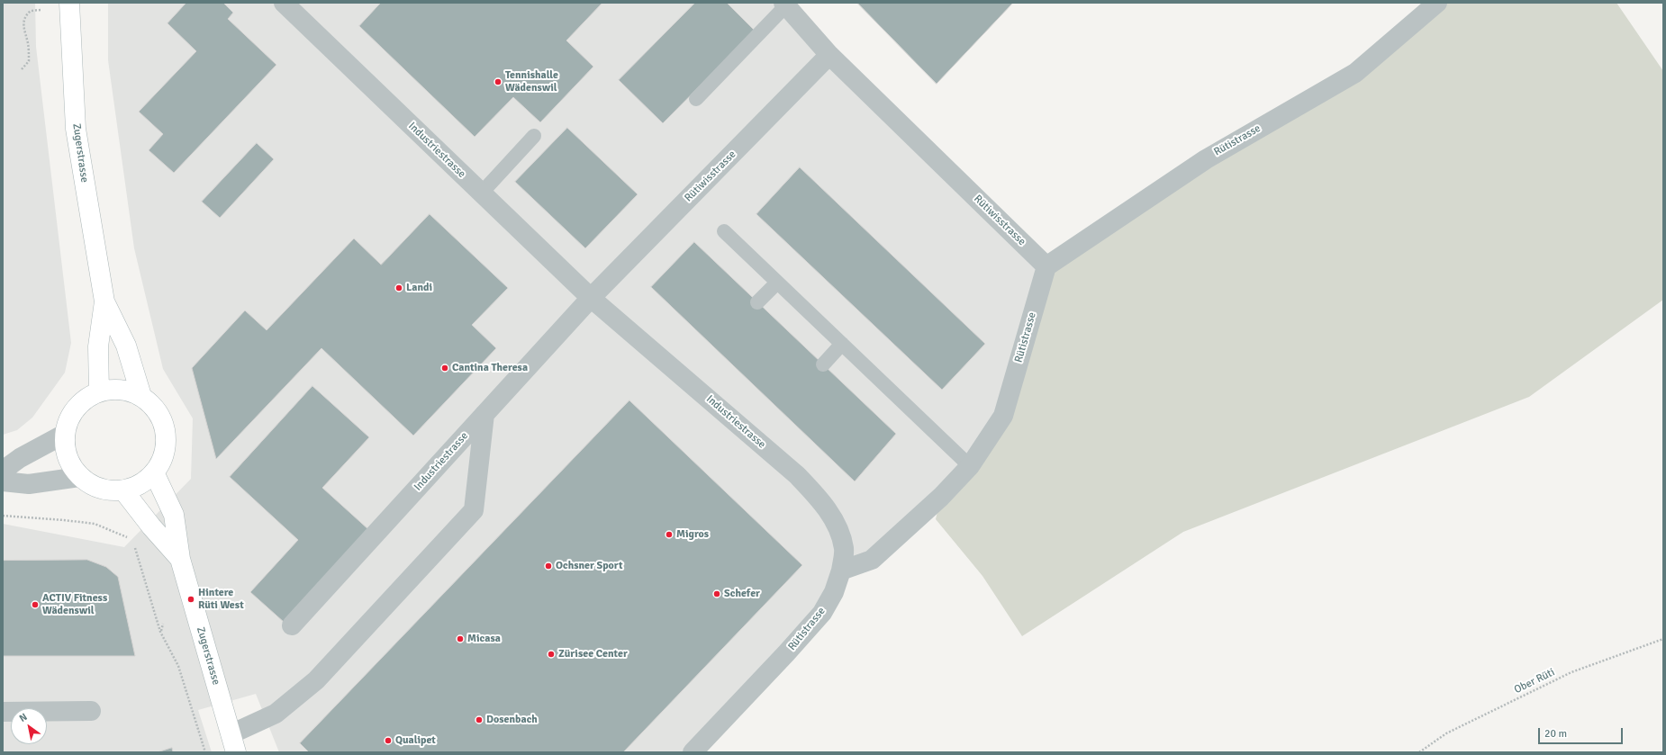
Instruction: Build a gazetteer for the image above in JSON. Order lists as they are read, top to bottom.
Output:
{
  "streets": {
    "main road": ["Zugerstrasse"],
    "street": ["Rütistrasse", "Industriestrasse", "Rütiwisstrasse"],
    "path": ["Ober Rüti"]
  },
  "crossings": [
    ["Rütistrasse", "Industriestrasse"],
    ["Rütistrasse", "Rütiwisstrasse"],
    ["Industriestrasse", "Rütiwisstrasse"]
  ],
  "places": [
    "Tennishalle Wädenswil",
    "Landi",
    "Cantina Theresa",
    "Migros",
    "Ochsner Sport",
    "Schefer",
    "Hintere Rüti West",
    "ACTIV Fitness Wädenswil",
    "Micasa",
    "Zürisee Center",
    "Dosenbach",
    "Qualipet"
  ],
  "scale_bar": "20 m",
  "north": "top left"
}
